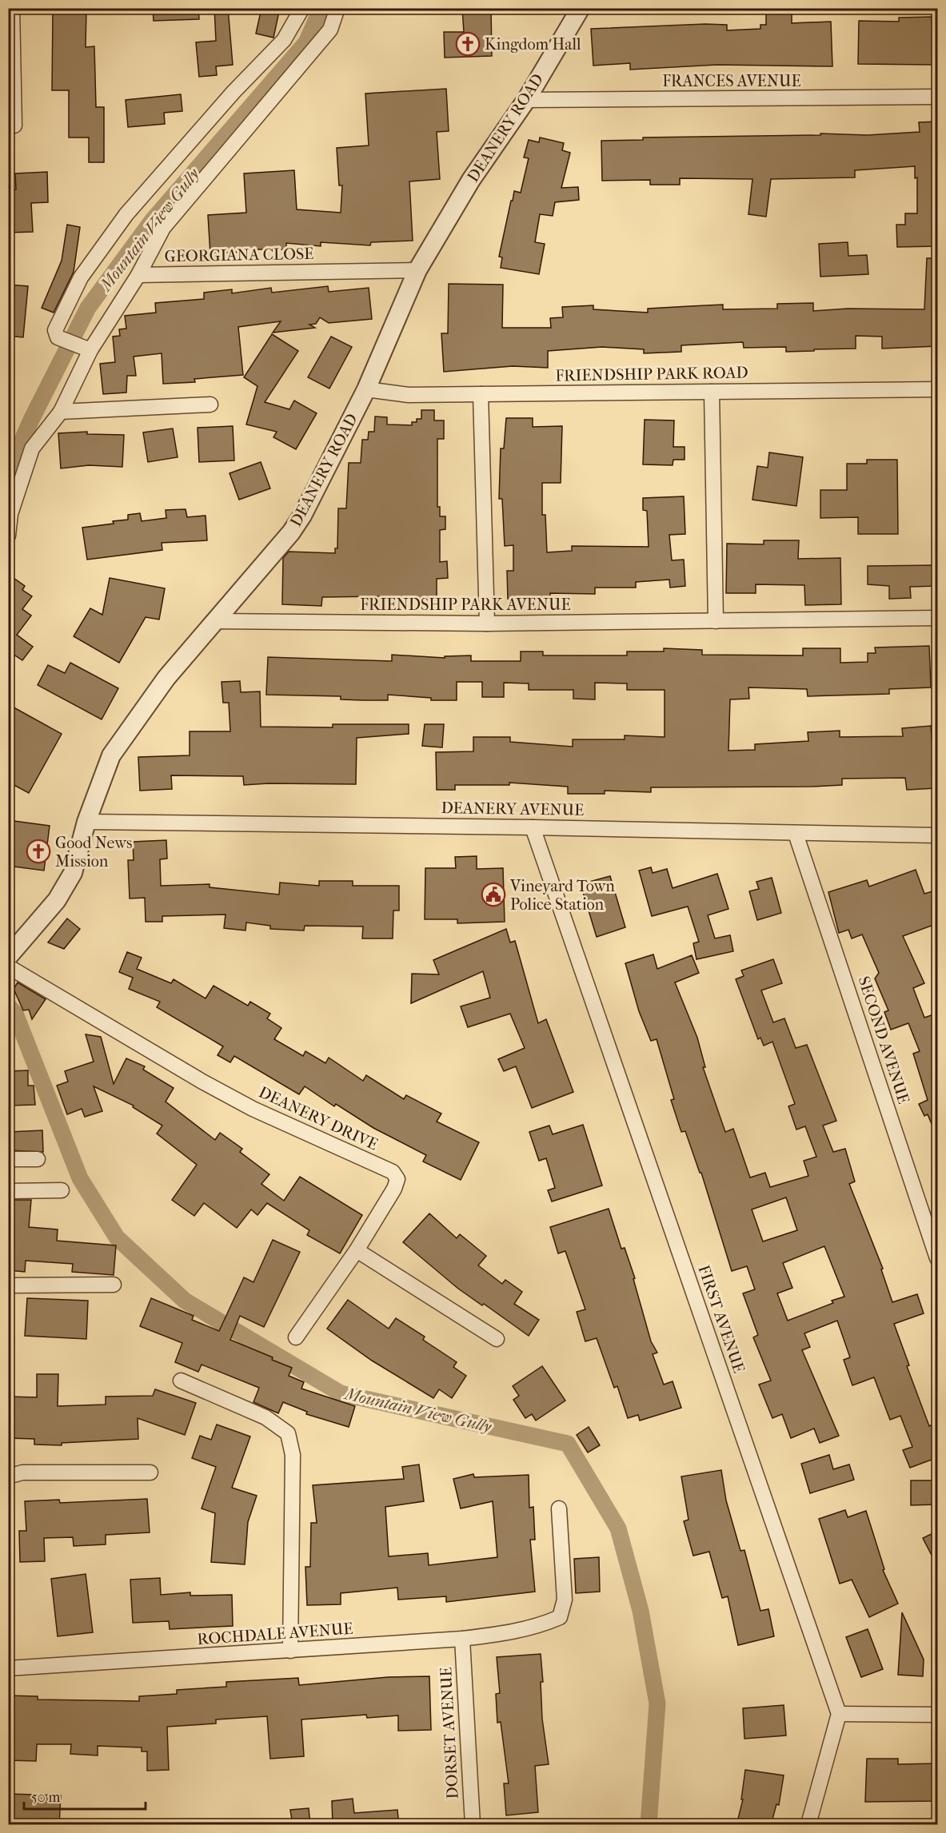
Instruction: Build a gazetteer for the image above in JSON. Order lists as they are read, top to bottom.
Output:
{
  "streets": {
    "street": [
      "FRANCES AVENUE",
      "DEANERY ROAD",
      "GEORGIANA CLOSE",
      "FRIENDSHIP PARK ROAD",
      "FRIENDSHIP PARK AVENUE",
      "DEANERY AVENUE",
      "SECOND AVENUE",
      "DEANERY DRIVE",
      "FIRST AVENUE",
      "ROCHDALE AVENUE",
      "DORSET AVENUE"
    ]
  },
  "crossings": [
    ["FRANCES AVENUE", "DEANERY ROAD"],
    ["DEANERY ROAD", "GEORGIANA CLOSE"],
    ["DEANERY ROAD", "FRIENDSHIP PARK ROAD"],
    ["DEANERY ROAD", "FRIENDSHIP PARK AVENUE"],
    ["DEANERY ROAD", "DEANERY AVENUE"],
    ["DEANERY AVENUE", "SECOND AVENUE"],
    ["DEANERY AVENUE", "FIRST AVENUE"],
    ["ROCHDALE AVENUE", "DORSET AVENUE"]
  ],
  "water": ["Mountain View Gully"],
  "places": {
    "church": ["Kingdom Hall", "Good News Mission"],
    "public building": ["Vineyard Town Police Station"]
  },
  "scale_bar": "50 m"
}
